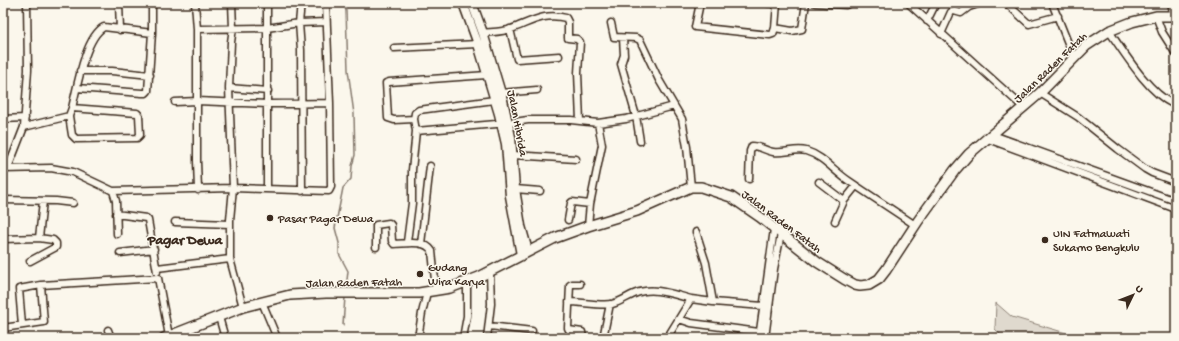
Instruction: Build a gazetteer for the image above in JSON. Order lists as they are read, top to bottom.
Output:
{
  "streets": {
    "highway": ["Jalan Raden Fatah"],
    "main road": ["Jalan Hibrida"]
  },
  "crossings": [
    ["Jalan Raden Fatah", "Jalan Hibrida"]
  ],
  "districts": ["Pagar Dewa"],
  "places": ["Pasar Pagar Dewa", "UIN Fatmawati Sukarno Bengkulu", "Gudang Wira Karya"],
  "north": "top right"
}
